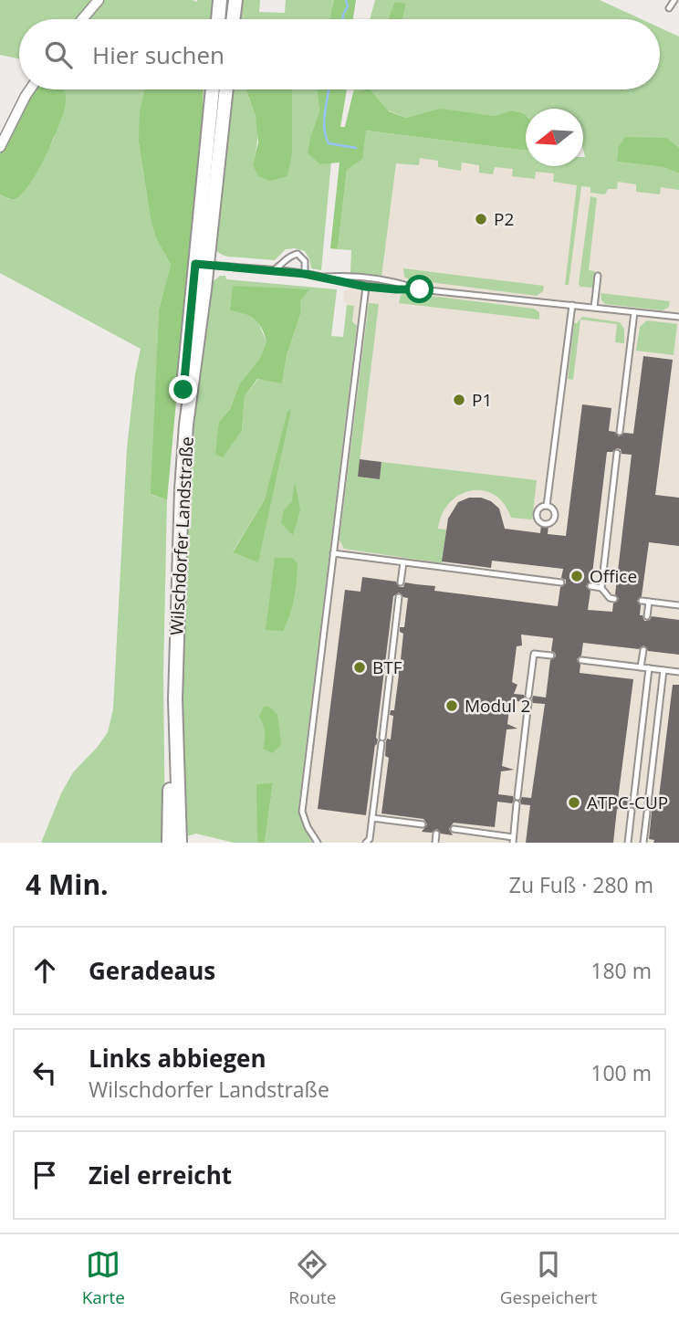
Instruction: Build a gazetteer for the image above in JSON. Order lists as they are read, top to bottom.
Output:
{
  "streets": {
    "main road": ["Wilschdorfer Landstraße"]
  },
  "places": [
    "P2",
    "P1",
    "Office",
    "BTF",
    "Modul 2",
    "ATPC-CUP"
  ],
  "north": "left",
  "page": {
    "search": "Hier suchen",
    "heading": ["4 Min.", "Zu Fuß · 280 m"],
    "list": [
      ["Geradeaus", "180 m"],
      ["Links abbiegen", "Wilschdorfer Landstraße", "100 m"],
      "Ziel erreicht"
    ],
    "nav": ["Karte", "Route", "Gespeichert"]
  }
}
